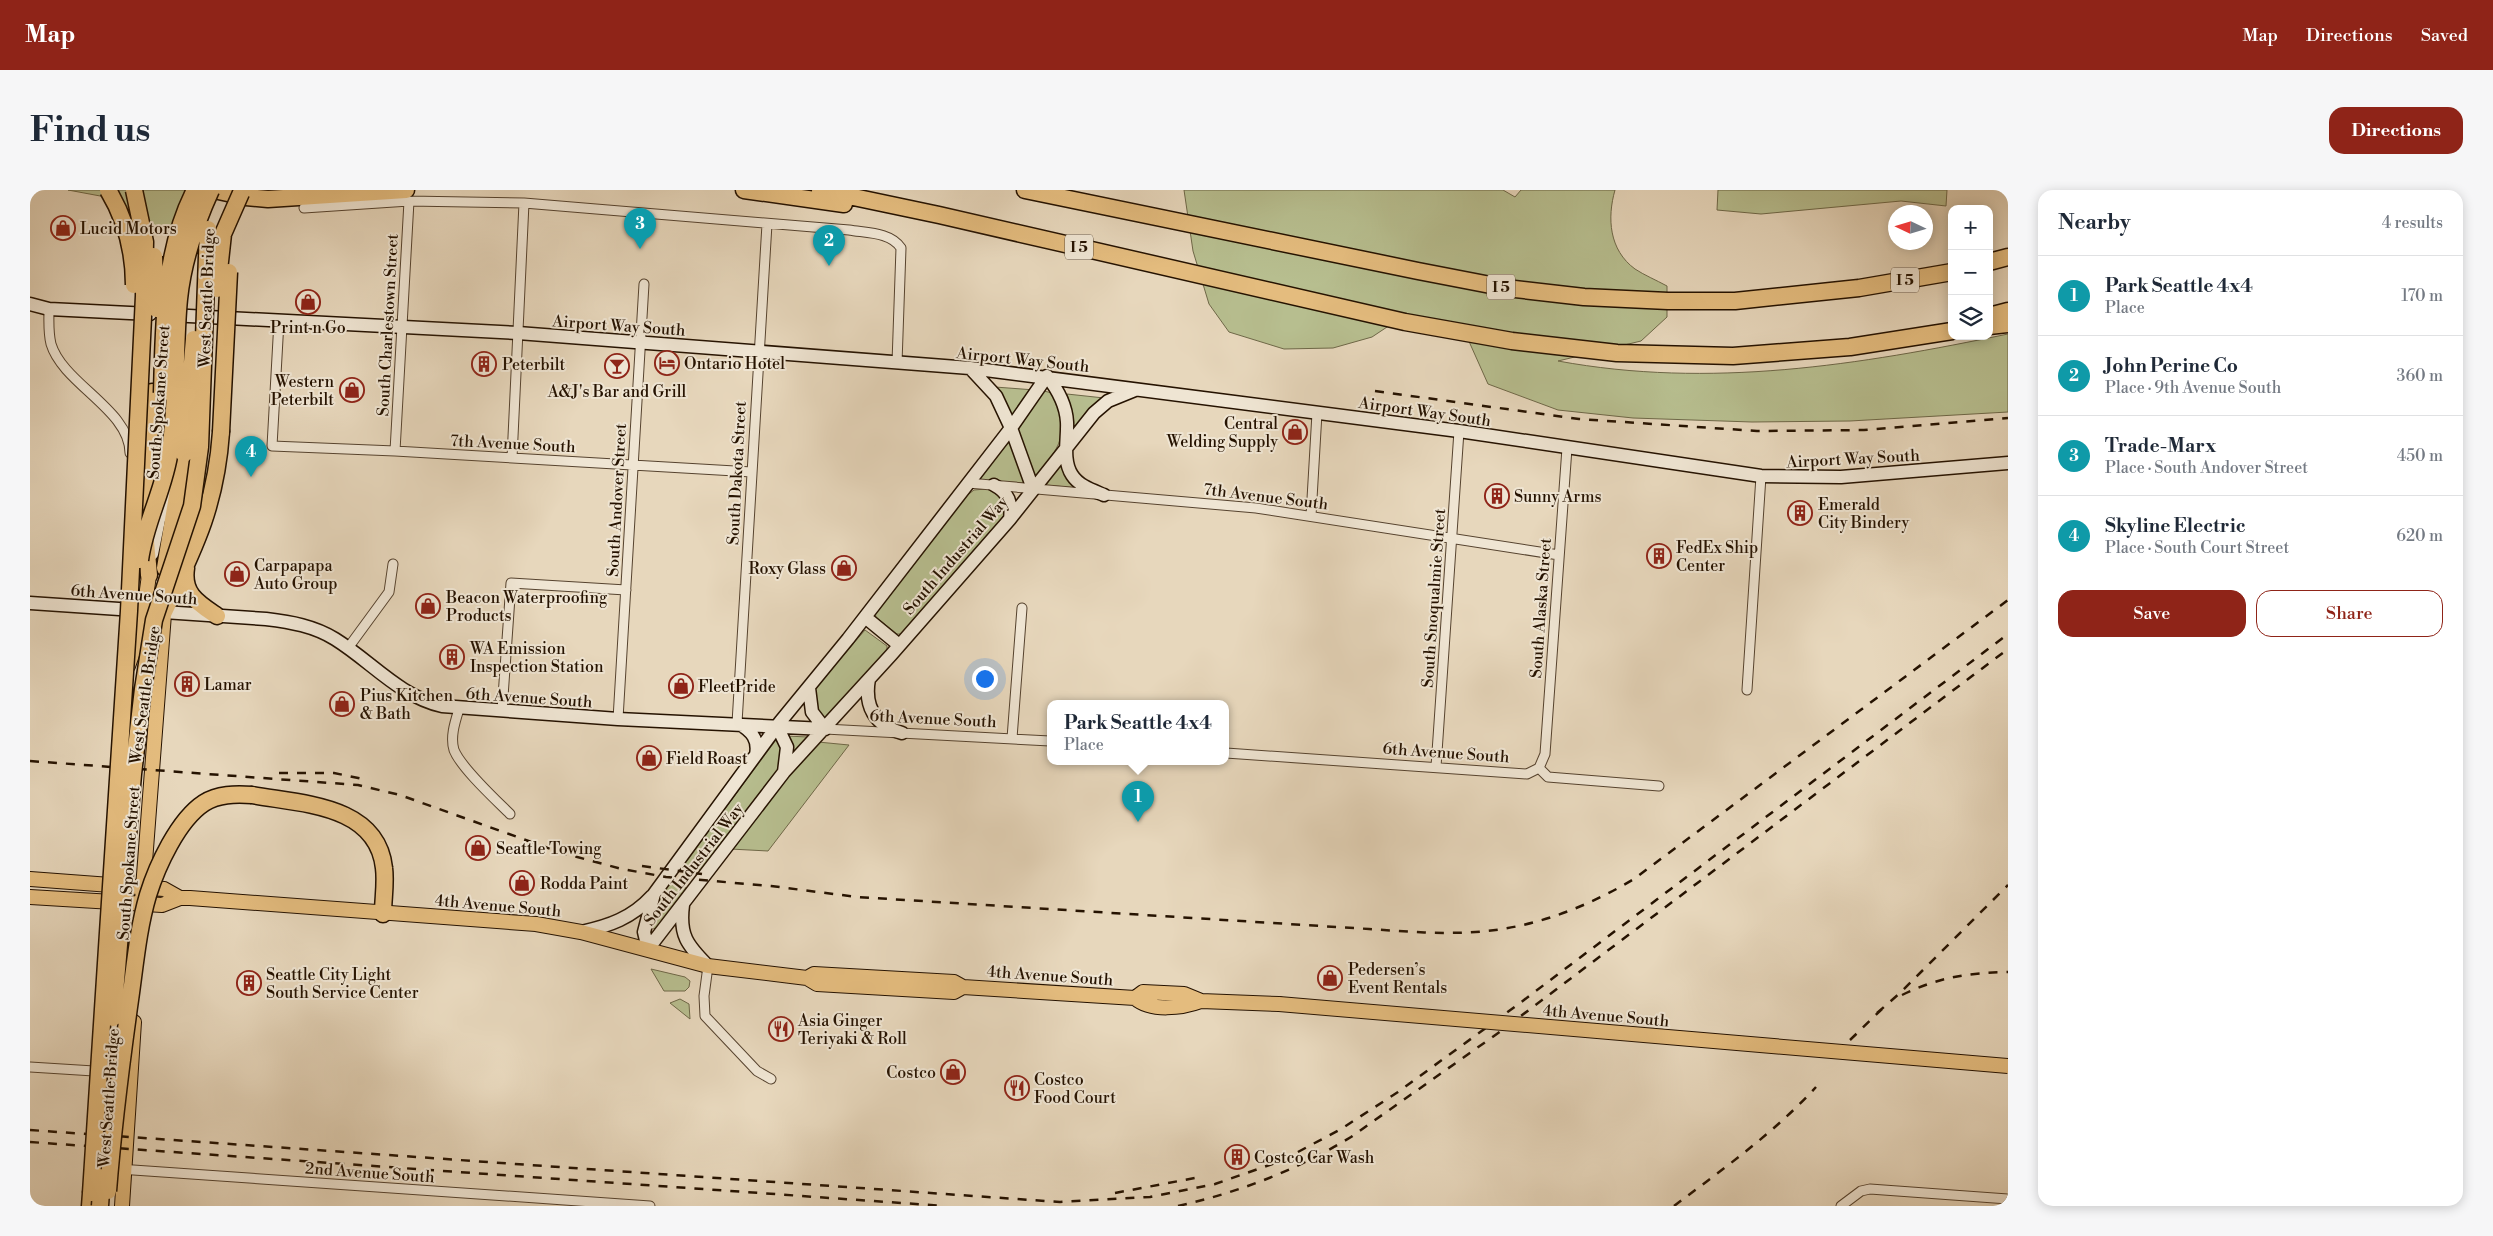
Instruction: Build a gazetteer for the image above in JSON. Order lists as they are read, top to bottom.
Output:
{
  "streets": {
    "highway": ["I 5", "West Seattle Bridge"],
    "main road": ["South Spokane Street", "4th Avenue South"],
    "street": [
      "South Charlestown Street",
      "Airport Way South",
      "7th Avenue South",
      "South Dakota Street",
      "South Andover Street",
      "South Industrial Way",
      "6th Avenue South",
      "South Snoqualmie Street",
      "South Alaska Street",
      "2nd Avenue South"
    ]
  },
  "crossings": [
    ["West Seattle Bridge", "South Spokane Street"],
    ["West Seattle Bridge", "6th Avenue South"],
    ["South Charlestown Street", "Airport Way South"],
    ["South Charlestown Street", "7th Avenue South"],
    ["Airport Way South", "South Spokane Street"],
    ["Airport Way South", "7th Avenue South"],
    ["Airport Way South", "South Dakota Street"],
    ["Airport Way South", "South Andover Street"],
    ["Airport Way South", "South Industrial Way"],
    ["Airport Way South", "South Snoqualmie Street"],
    ["Airport Way South", "South Alaska Street"],
    ["South Spokane Street", "6th Avenue South"],
    ["South Spokane Street", "4th Avenue South"],
    ["South Spokane Street", "2nd Avenue South"],
    ["7th Avenue South", "South Dakota Street"],
    ["7th Avenue South", "South Andover Street"],
    ["7th Avenue South", "South Industrial Way"],
    ["7th Avenue South", "South Snoqualmie Street"],
    ["7th Avenue South", "South Alaska Street"],
    ["South Dakota Street", "6th Avenue South"],
    ["South Andover Street", "6th Avenue South"],
    ["South Industrial Way", "6th Avenue South"],
    ["South Industrial Way", "4th Avenue South"],
    ["6th Avenue South", "South Snoqualmie Street"],
    ["6th Avenue South", "South Alaska Street"]
  ],
  "places": {
    "shop": [
      "Lucid Motors",
      "Print n Go",
      "Western Peterbilt",
      "Central Welding Supply",
      "Roxy Glass",
      "Carpapapa Auto Group",
      "Beacon Waterproofing Products",
      "FleetPride",
      "Pius Kitchen & Bath",
      "Field Roast",
      "Seattle Towing",
      "Rodda Paint",
      "Pedersen’s Event Rentals",
      "Costco"
    ],
    "hotel": ["Ontario Hotel"],
    "building": [
      "Peterbilt",
      "Sunny Arms",
      "Emerald City Bindery",
      "FedEx Ship Center",
      "WA Emission Inspection Station",
      "Lamar",
      "Seattle City Light South Service Center",
      "Costco Car Wash"
    ],
    "bar": ["A&J's Bar and Grill"],
    "restaurant": ["Asia Ginger Teriyaki & Roll", "Costco Food Court"]
  },
  "north": "left",
  "page": {
    "header": "Map",
    "nav": ["Map", "Directions", "Saved"],
    "buttons": [
      "Directions",
      ["Save", "Share"]
    ],
    "title": "Find us",
    "heading": ["Nearby", "4 results"],
    "map_buttons": ["+", "−"],
    "pins": [
      "3",
      "2",
      "4",
      "1"
    ],
    "list": [
      {
        "mark": "1",
        "name": "Park Seattle 4x4",
        "note": "Place",
        "value": "170 m"
      },
      {
        "mark": "2",
        "name": "John Perine Co",
        "note": "Place · 9th Avenue South",
        "value": "360 m"
      },
      {
        "mark": "3",
        "name": "Trade-Marx",
        "note": "Place · South Andover Street",
        "value": "450 m"
      },
      {
        "mark": "4",
        "name": "Skyline Electric",
        "note": "Place · South Court Street",
        "value": "620 m"
      }
    ],
    "popup": ["Park Seattle 4x4", "Place"]
  }
}
